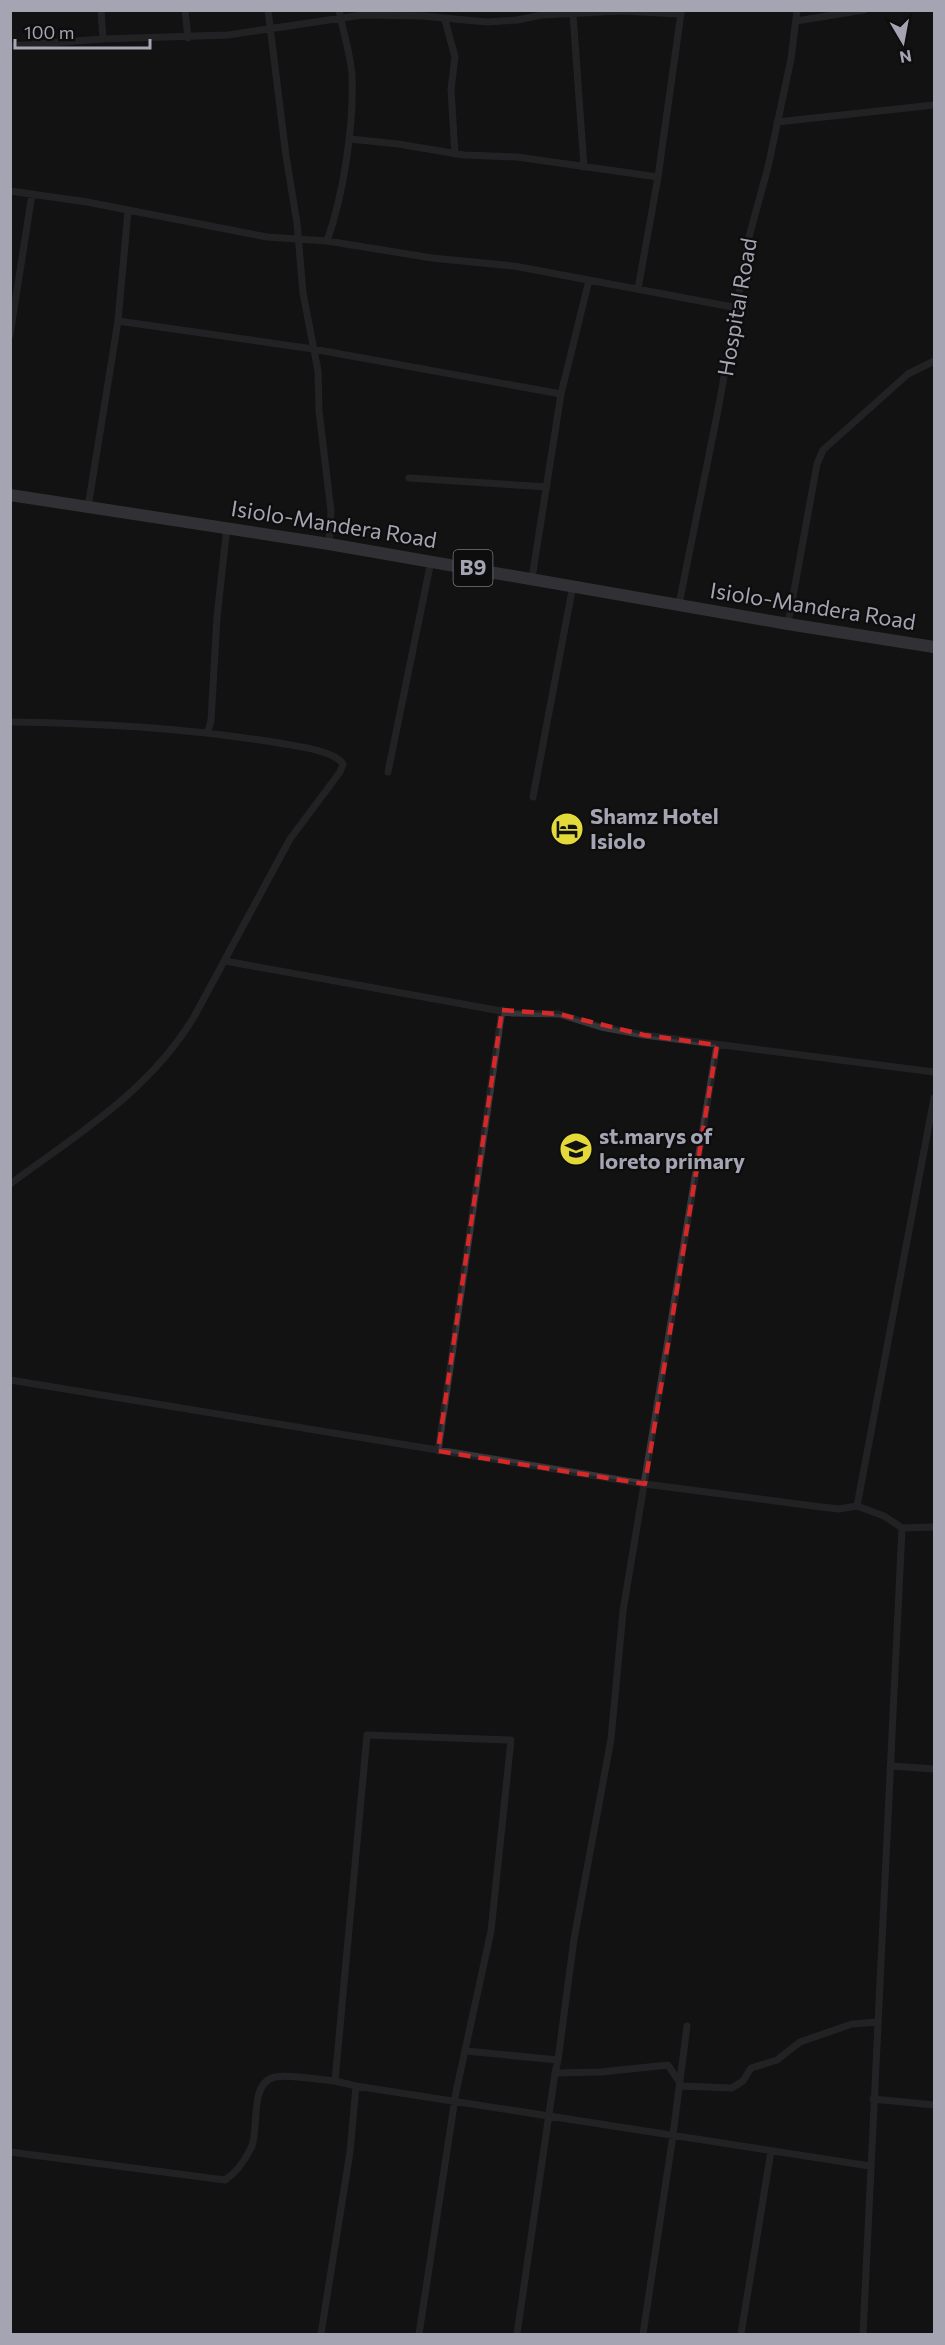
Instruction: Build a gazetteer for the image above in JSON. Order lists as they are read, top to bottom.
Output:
{
  "streets": {
    "highway": ["Isiolo-Mandera Road", "B9"],
    "street": ["Hospital Road"]
  },
  "crossings": [
    ["Hospital Road", "Isiolo-Mandera Road"]
  ],
  "places": {
    "hotel": ["Shamz Hotel Isiolo"],
    "school or university": ["st.marys of loreto primary"]
  },
  "scale_bar": "100 m",
  "north": "bottom"
}
